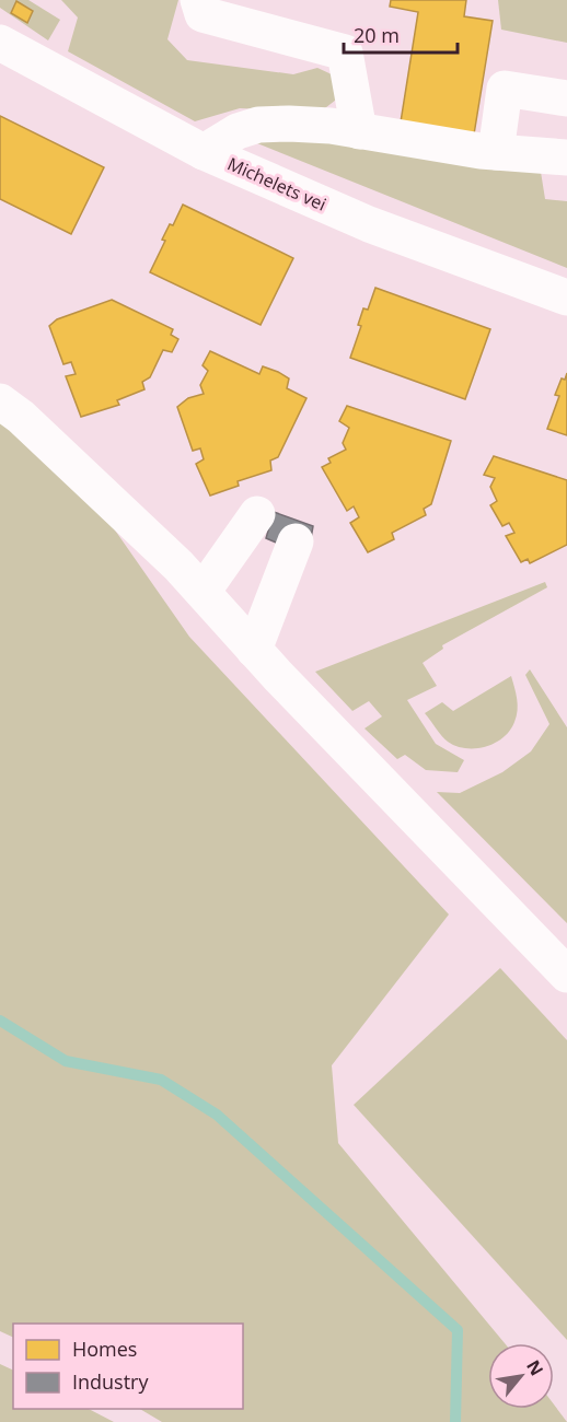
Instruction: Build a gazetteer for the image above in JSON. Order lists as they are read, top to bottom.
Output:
{
  "streets": {
    "street": ["Michelets vei"]
  },
  "legend": ["Homes", "Industry"],
  "scale_bar": "20 m",
  "north": "top right"
}
